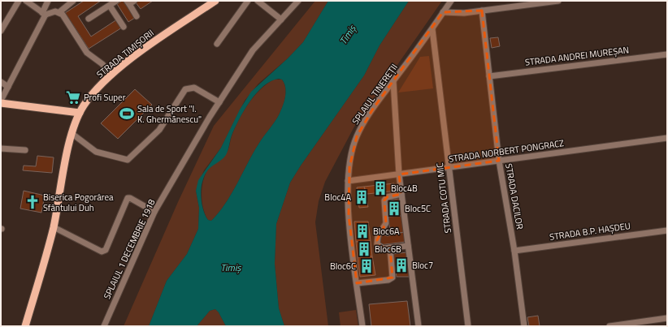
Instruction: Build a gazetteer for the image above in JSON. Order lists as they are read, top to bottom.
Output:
{
  "streets": {
    "main road": ["STRADA TIMIȘORII"],
    "street": [
      "STRADA ANDREI MUREȘAN",
      "SPLAIUL TINEREȚII",
      "STRADA NORBERT PONGRACZ",
      "STRADA DACILOR",
      "STRADA COTU MIC",
      "STRADA B.P. HAȘDEU",
      "SPLAIUL 1 DECEMBRIE 1918"
    ]
  },
  "crossings": [
    ["STRADA ANDREI MUREȘAN", "STRADA DACILOR"],
    ["SPLAIUL TINEREȚII", "STRADA NORBERT PONGRACZ"],
    ["SPLAIUL TINEREȚII", "STRADA COTU MIC"],
    ["STRADA NORBERT PONGRACZ", "STRADA DACILOR"],
    ["STRADA NORBERT PONGRACZ", "STRADA COTU MIC"],
    ["STRADA DACILOR", "STRADA B.P. HAȘDEU"]
  ],
  "water": ["Timiș"],
  "places": {
    "supermarket": ["Profi Super"],
    "sports": ["Sala de Sport \"I. K. Ghermănescu\""],
    "building": [
      "Bloc4B",
      "Bloc4A",
      "Bloc5C",
      "Bloc6A",
      "Bloc6B",
      "Bloc7",
      "Bloc6C"
    ],
    "church": ["Biserica Pogorârea Sfântului Duh"]
  }
}
